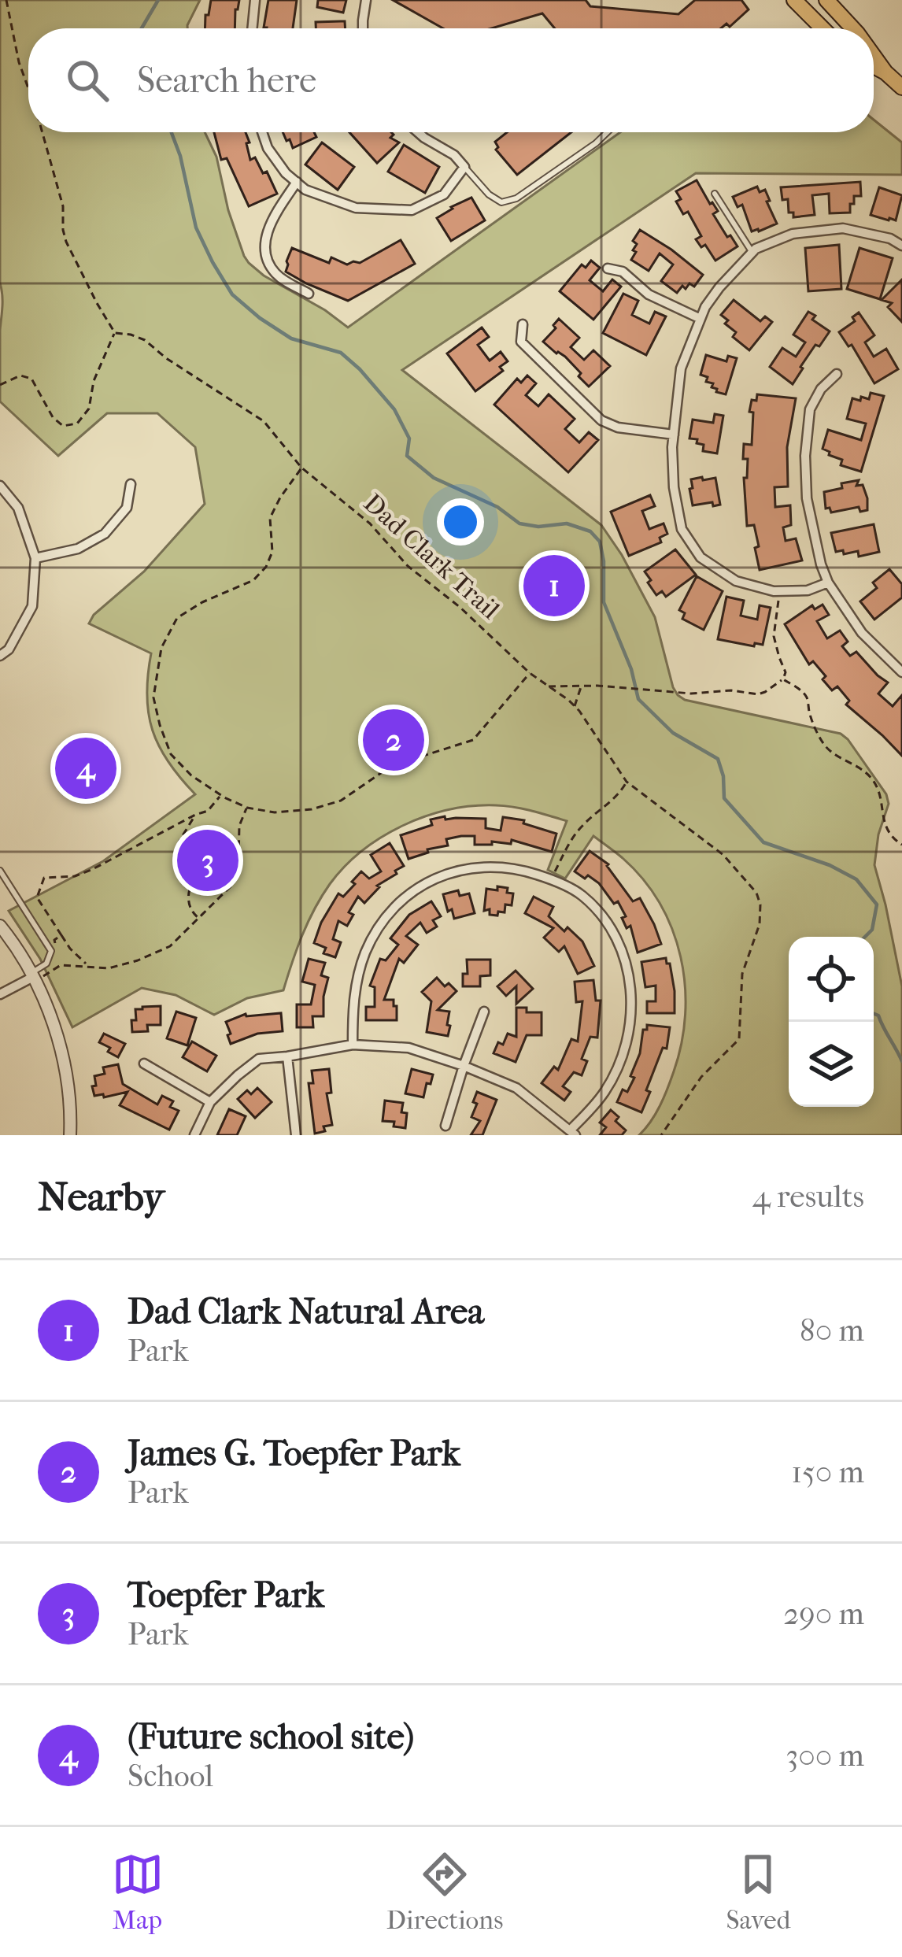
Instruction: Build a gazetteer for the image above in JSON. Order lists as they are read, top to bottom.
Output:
{
  "streets": {
    "path": ["Dad Clark Trail"]
  },
  "page": {
    "search": "Search here",
    "pins": [
      "1",
      "2",
      "4",
      "3"
    ],
    "heading": ["Nearby", "4 results"],
    "list": [
      {
        "mark": "1",
        "name": "Dad Clark Natural Area",
        "note": "Park",
        "value": "80 m"
      },
      {
        "mark": "2",
        "name": "James G. Toepfer Park",
        "note": "Park",
        "value": "150 m"
      },
      {
        "mark": "3",
        "name": "Toepfer Park",
        "note": "Park",
        "value": "290 m"
      },
      {
        "mark": "4",
        "name": "(Future school site)",
        "note": "School",
        "value": "300 m"
      }
    ],
    "nav": ["Map", "Directions", "Saved"]
  }
}
